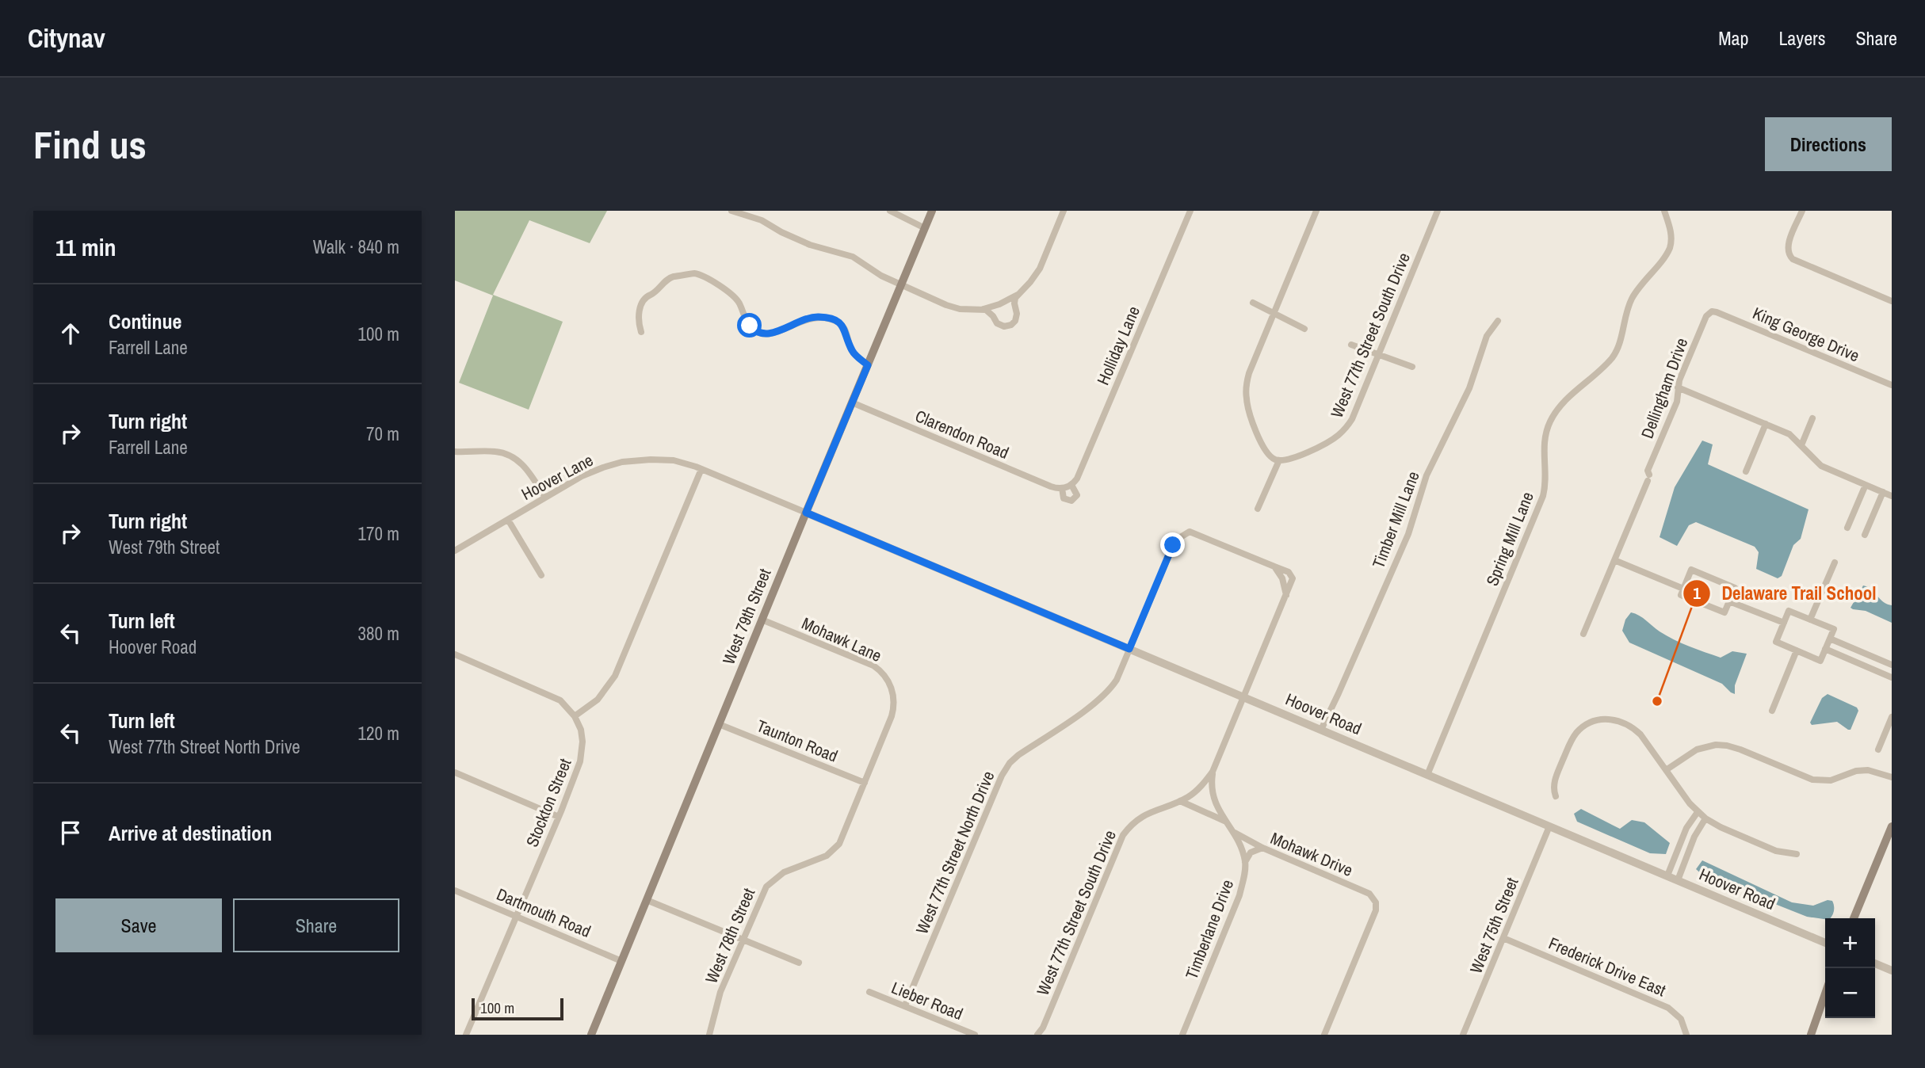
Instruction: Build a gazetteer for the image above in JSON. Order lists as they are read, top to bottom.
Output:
{
  "streets": {
    "main road": ["West 79th Street"],
    "street": [
      "King George Drive",
      "West 77th Street South Drive",
      "Holliday Lane",
      "Dellingham Drive",
      "Clarendon Road",
      "Hoover Lane",
      "Timber Mill Lane",
      "Spring Mill Lane",
      "Mohawk Lane",
      "Hoover Road",
      "Taunton Road",
      "Stockton Street",
      "West 77th Street North Drive",
      "Mohawk Drive",
      "Dartmouth Road",
      "West 75th Street",
      "Timberlane Drive",
      "West 78th Street",
      "Frederick Drive East",
      "Lieber Road"
    ]
  },
  "crossings": [
    ["King George Drive", "Dellingham Drive"],
    ["West 77th Street South Drive", "Hoover Road"],
    ["West 77th Street South Drive", "West 77th Street North Drive"],
    ["West 77th Street South Drive", "Timberlane Drive"],
    ["Holliday Lane", "Clarendon Road"],
    ["Clarendon Road", "West 79th Street"],
    ["Hoover Lane", "West 79th Street"],
    ["Hoover Lane", "Hoover Road"],
    ["Timber Mill Lane", "Hoover Road"],
    ["Spring Mill Lane", "Hoover Road"],
    ["West 79th Street", "Mohawk Lane"],
    ["West 79th Street", "Hoover Road"],
    ["West 79th Street", "Taunton Road"],
    ["West 79th Street", "Dartmouth Road"],
    ["Mohawk Lane", "West 78th Street"],
    ["Hoover Road", "West 77th Street North Drive"],
    ["Hoover Road", "West 75th Street"],
    ["Taunton Road", "West 78th Street"],
    ["Stockton Street", "Dartmouth Road"],
    ["West 77th Street North Drive", "Lieber Road"],
    ["Mohawk Drive", "Timberlane Drive"],
    ["West 75th Street", "Frederick Drive East"]
  ],
  "places": ["Delaware Trail School"],
  "scale_bar": "100 m",
  "page": {
    "header": "Citynav",
    "nav": ["Map", "Layers", "Share"],
    "buttons": [
      "Directions",
      ["Save", "Share"]
    ],
    "title": "Find us",
    "heading": ["11 min", "Walk · 840 m"],
    "list": [
      ["Continue", "Farrell Lane", "100 m"],
      ["Turn right", "Farrell Lane", "70 m"],
      ["Turn right", "West 79th Street", "170 m"],
      ["Turn left", "Hoover Road", "380 m"],
      ["Turn left", "West 77th Street North Drive", "120 m"],
      "Arrive at destination"
    ],
    "map_buttons": ["+", "−"],
    "scale": "100 m"
  }
}
